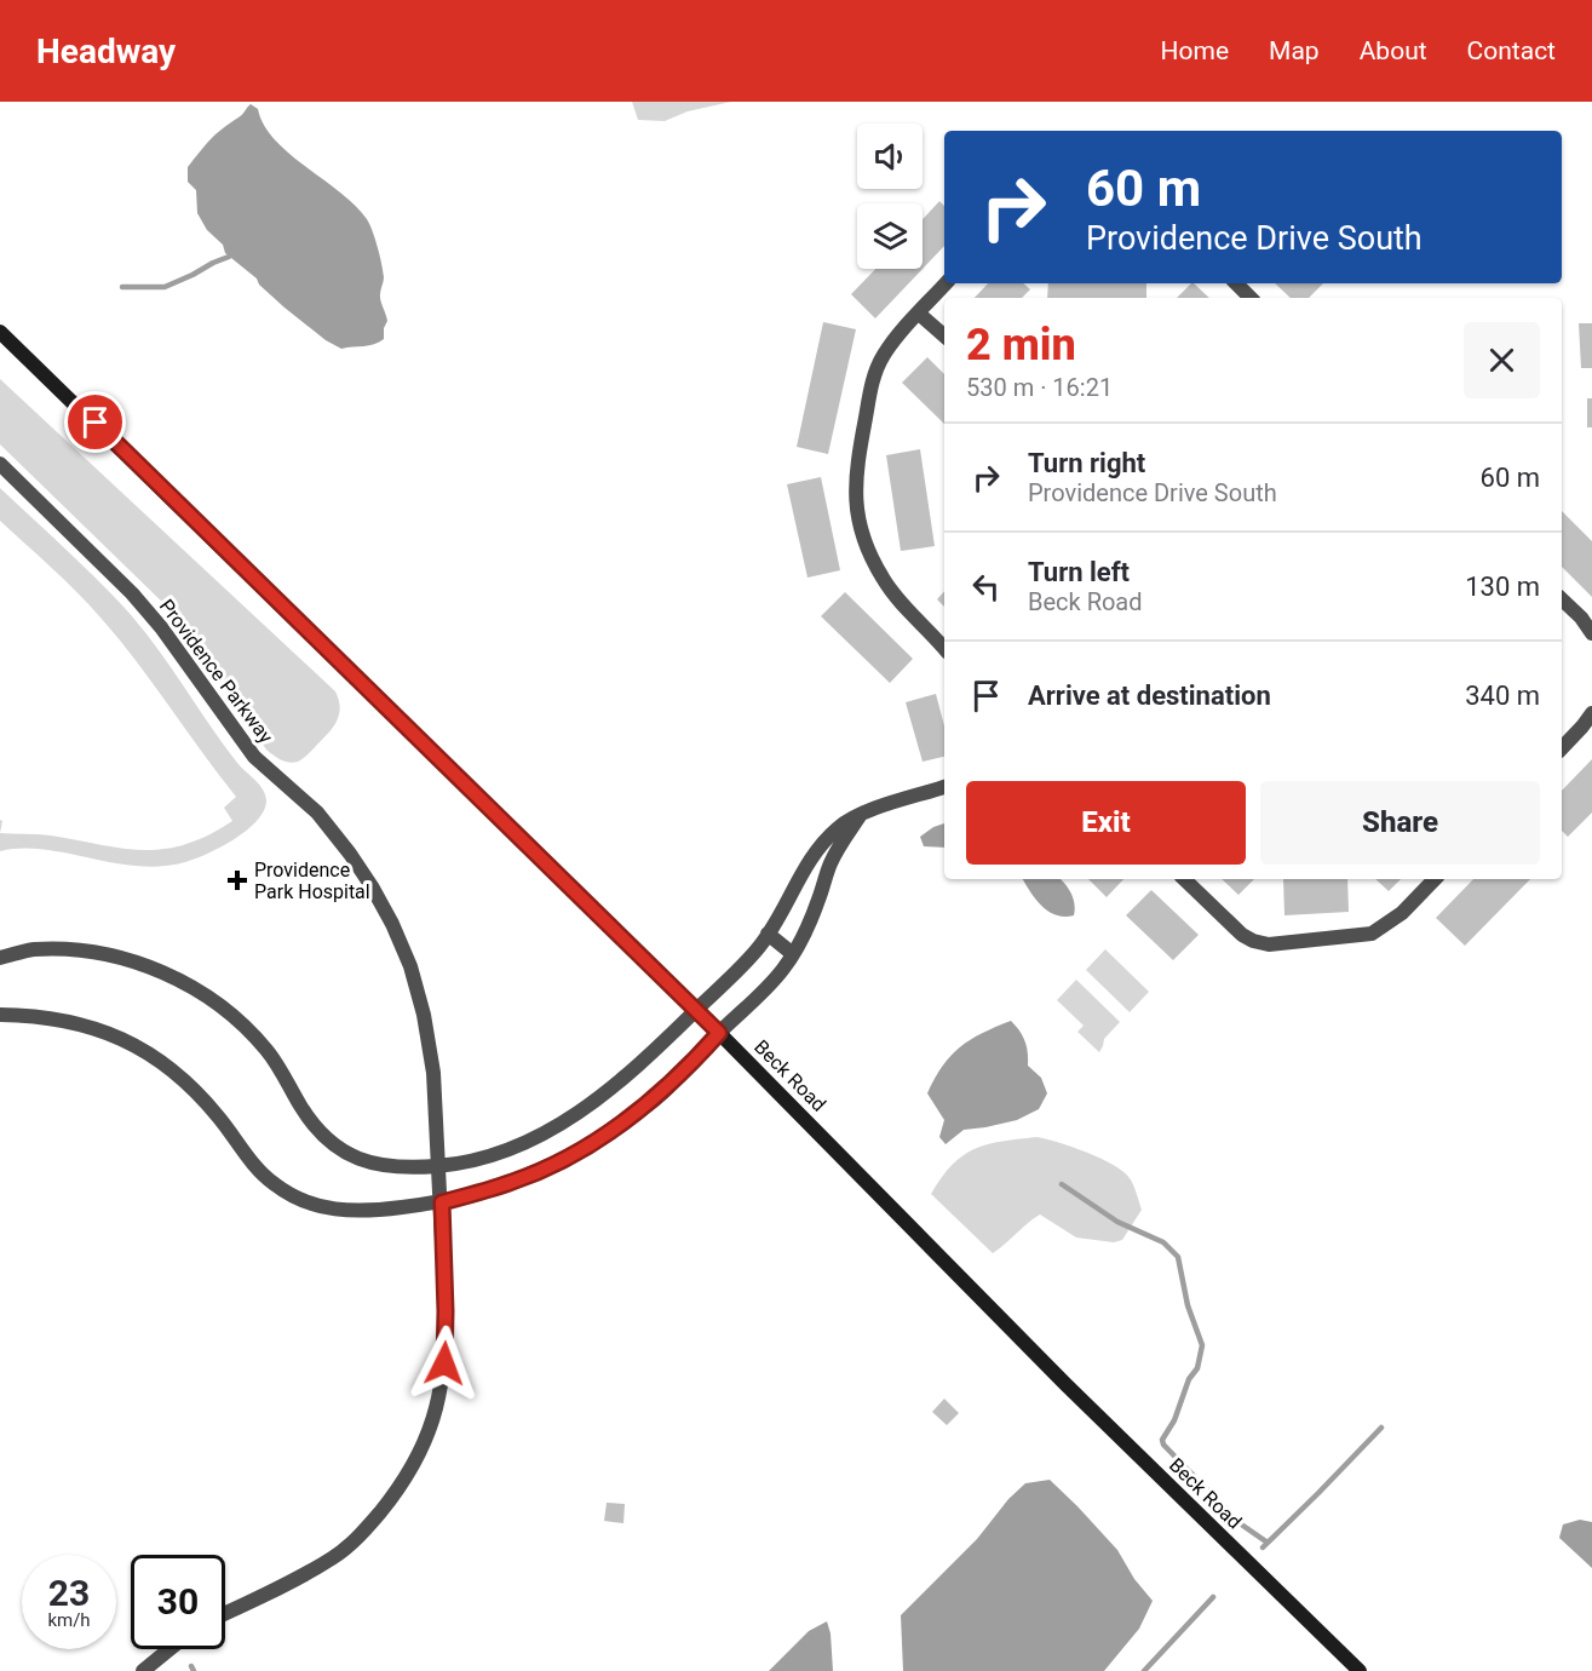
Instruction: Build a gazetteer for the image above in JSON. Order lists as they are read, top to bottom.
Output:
{
  "streets": {
    "main road": ["Beck Road"],
    "street": ["Providence Parkway"]
  },
  "places": {
    "health": ["Providence Park Hospital"]
  },
  "page": {
    "header": "Headway",
    "nav": [
      "Home",
      "Map",
      "About",
      "Contact"
    ],
    "turn": ["60 m", "Providence Drive South"],
    "heading": ["2 min", "530 m · 16:21"],
    "list": [
      {
        "name": "Turn right",
        "note": "Providence Drive South",
        "value": "60 m"
      },
      {
        "name": "Turn left",
        "note": "Beck Road",
        "value": "130 m"
      },
      {
        "name": "Arrive at destination",
        "value": "340 m"
      }
    ],
    "buttons": ["Exit", "Share"],
    "speed": "23 km/h",
    "limit": "30"
  }
}
